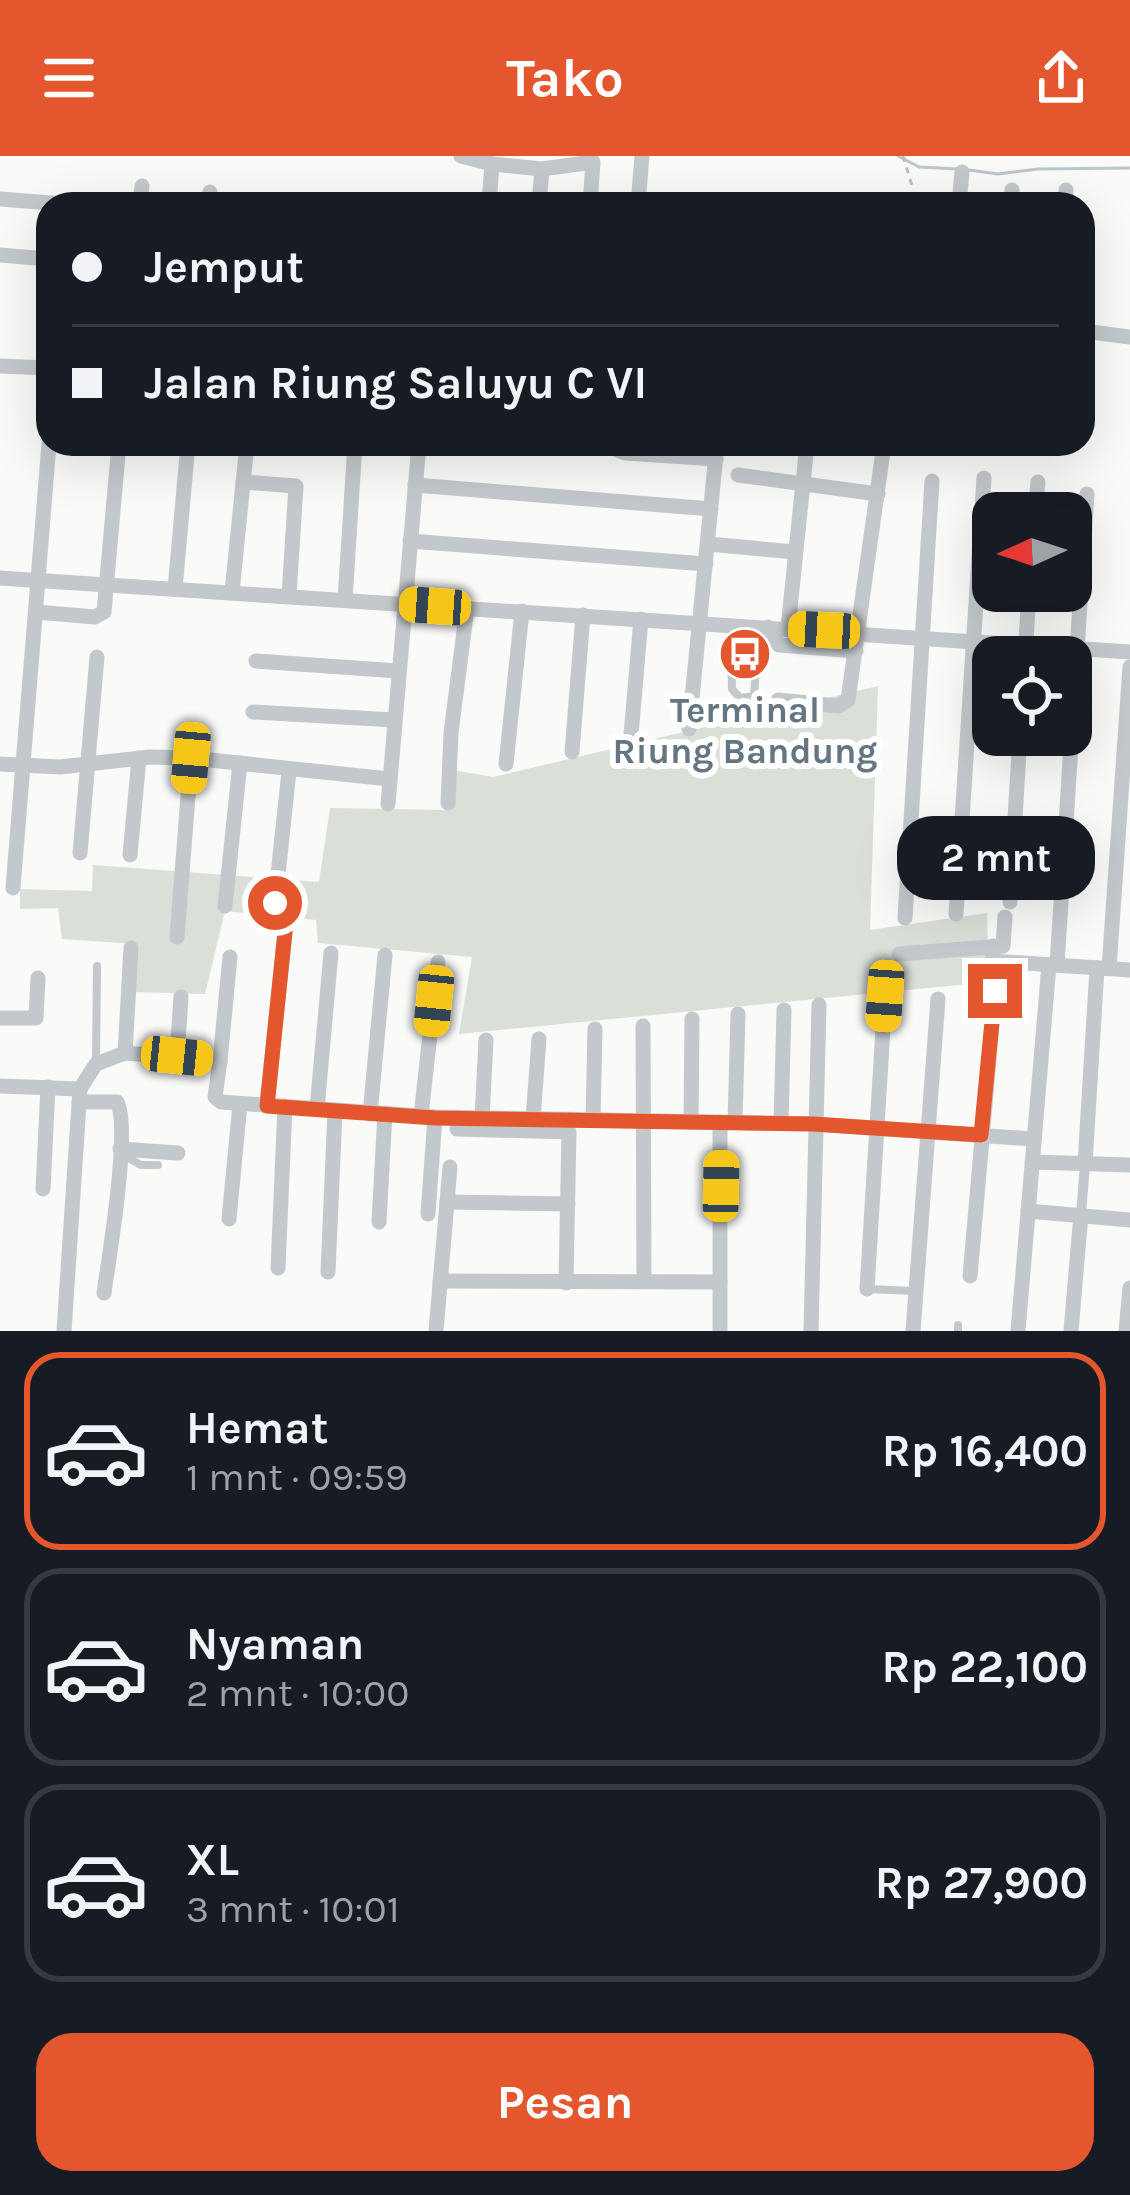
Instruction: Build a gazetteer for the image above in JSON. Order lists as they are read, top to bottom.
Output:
{
  "places": {
    "bus stop": ["Terminal Riung Bandung"]
  },
  "north": "left",
  "page": {
    "header": "Tako",
    "banner": ["Jemput", "Jalan Riung Saluyu C VI"],
    "bubble": "2 mnt",
    "list": [
      {
        "name": "Hemat",
        "note": "1 mnt · 09:59",
        "value": "Rp 16,400"
      },
      {
        "name": "Nyaman",
        "note": "2 mnt · 10:00",
        "value": "Rp 22,100"
      },
      {
        "name": "XL",
        "note": "3 mnt · 10:01",
        "value": "Rp 27,900"
      }
    ],
    "buttons": "Pesan"
  }
}
